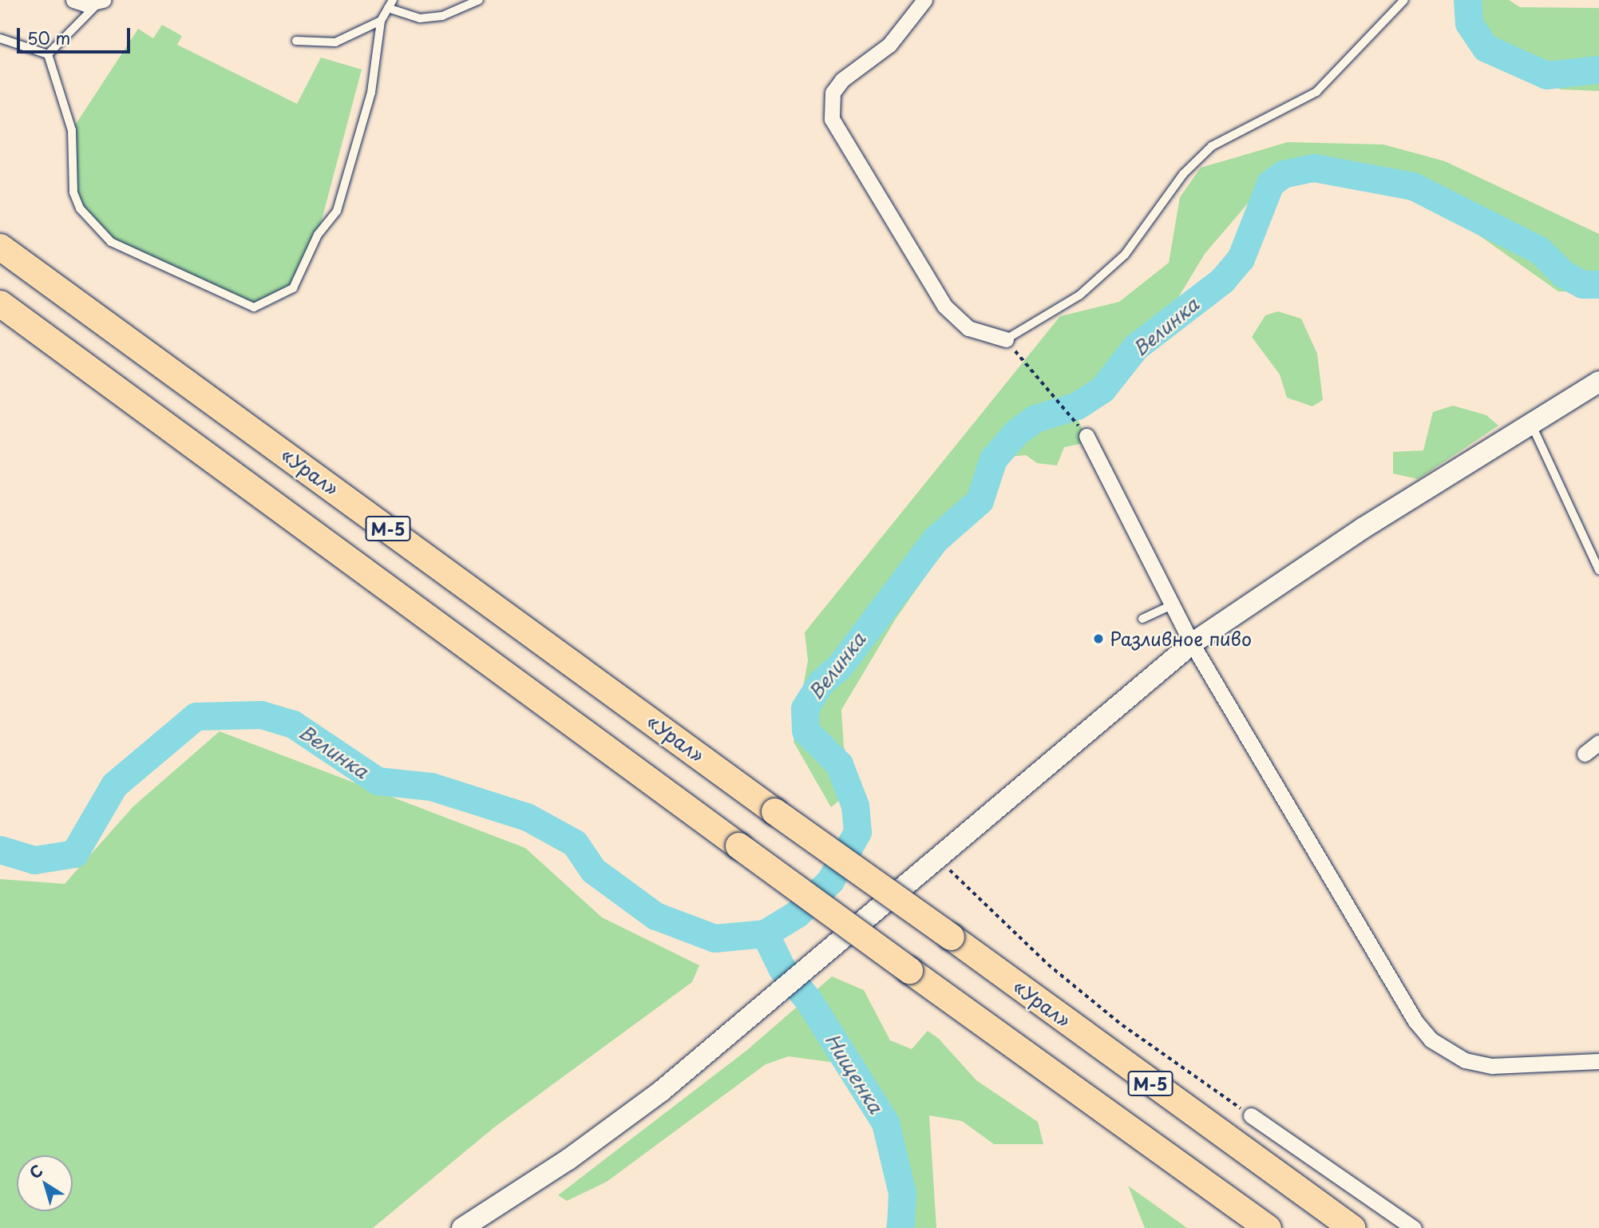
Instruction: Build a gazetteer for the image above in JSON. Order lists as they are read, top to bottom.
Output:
{
  "streets": {
    "highway": ["«Урал»", "М-5"]
  },
  "water": ["Велинка", "Нищенка"],
  "places": ["Разливное пиво"],
  "scale_bar": "50 m",
  "north": "top left"
}
